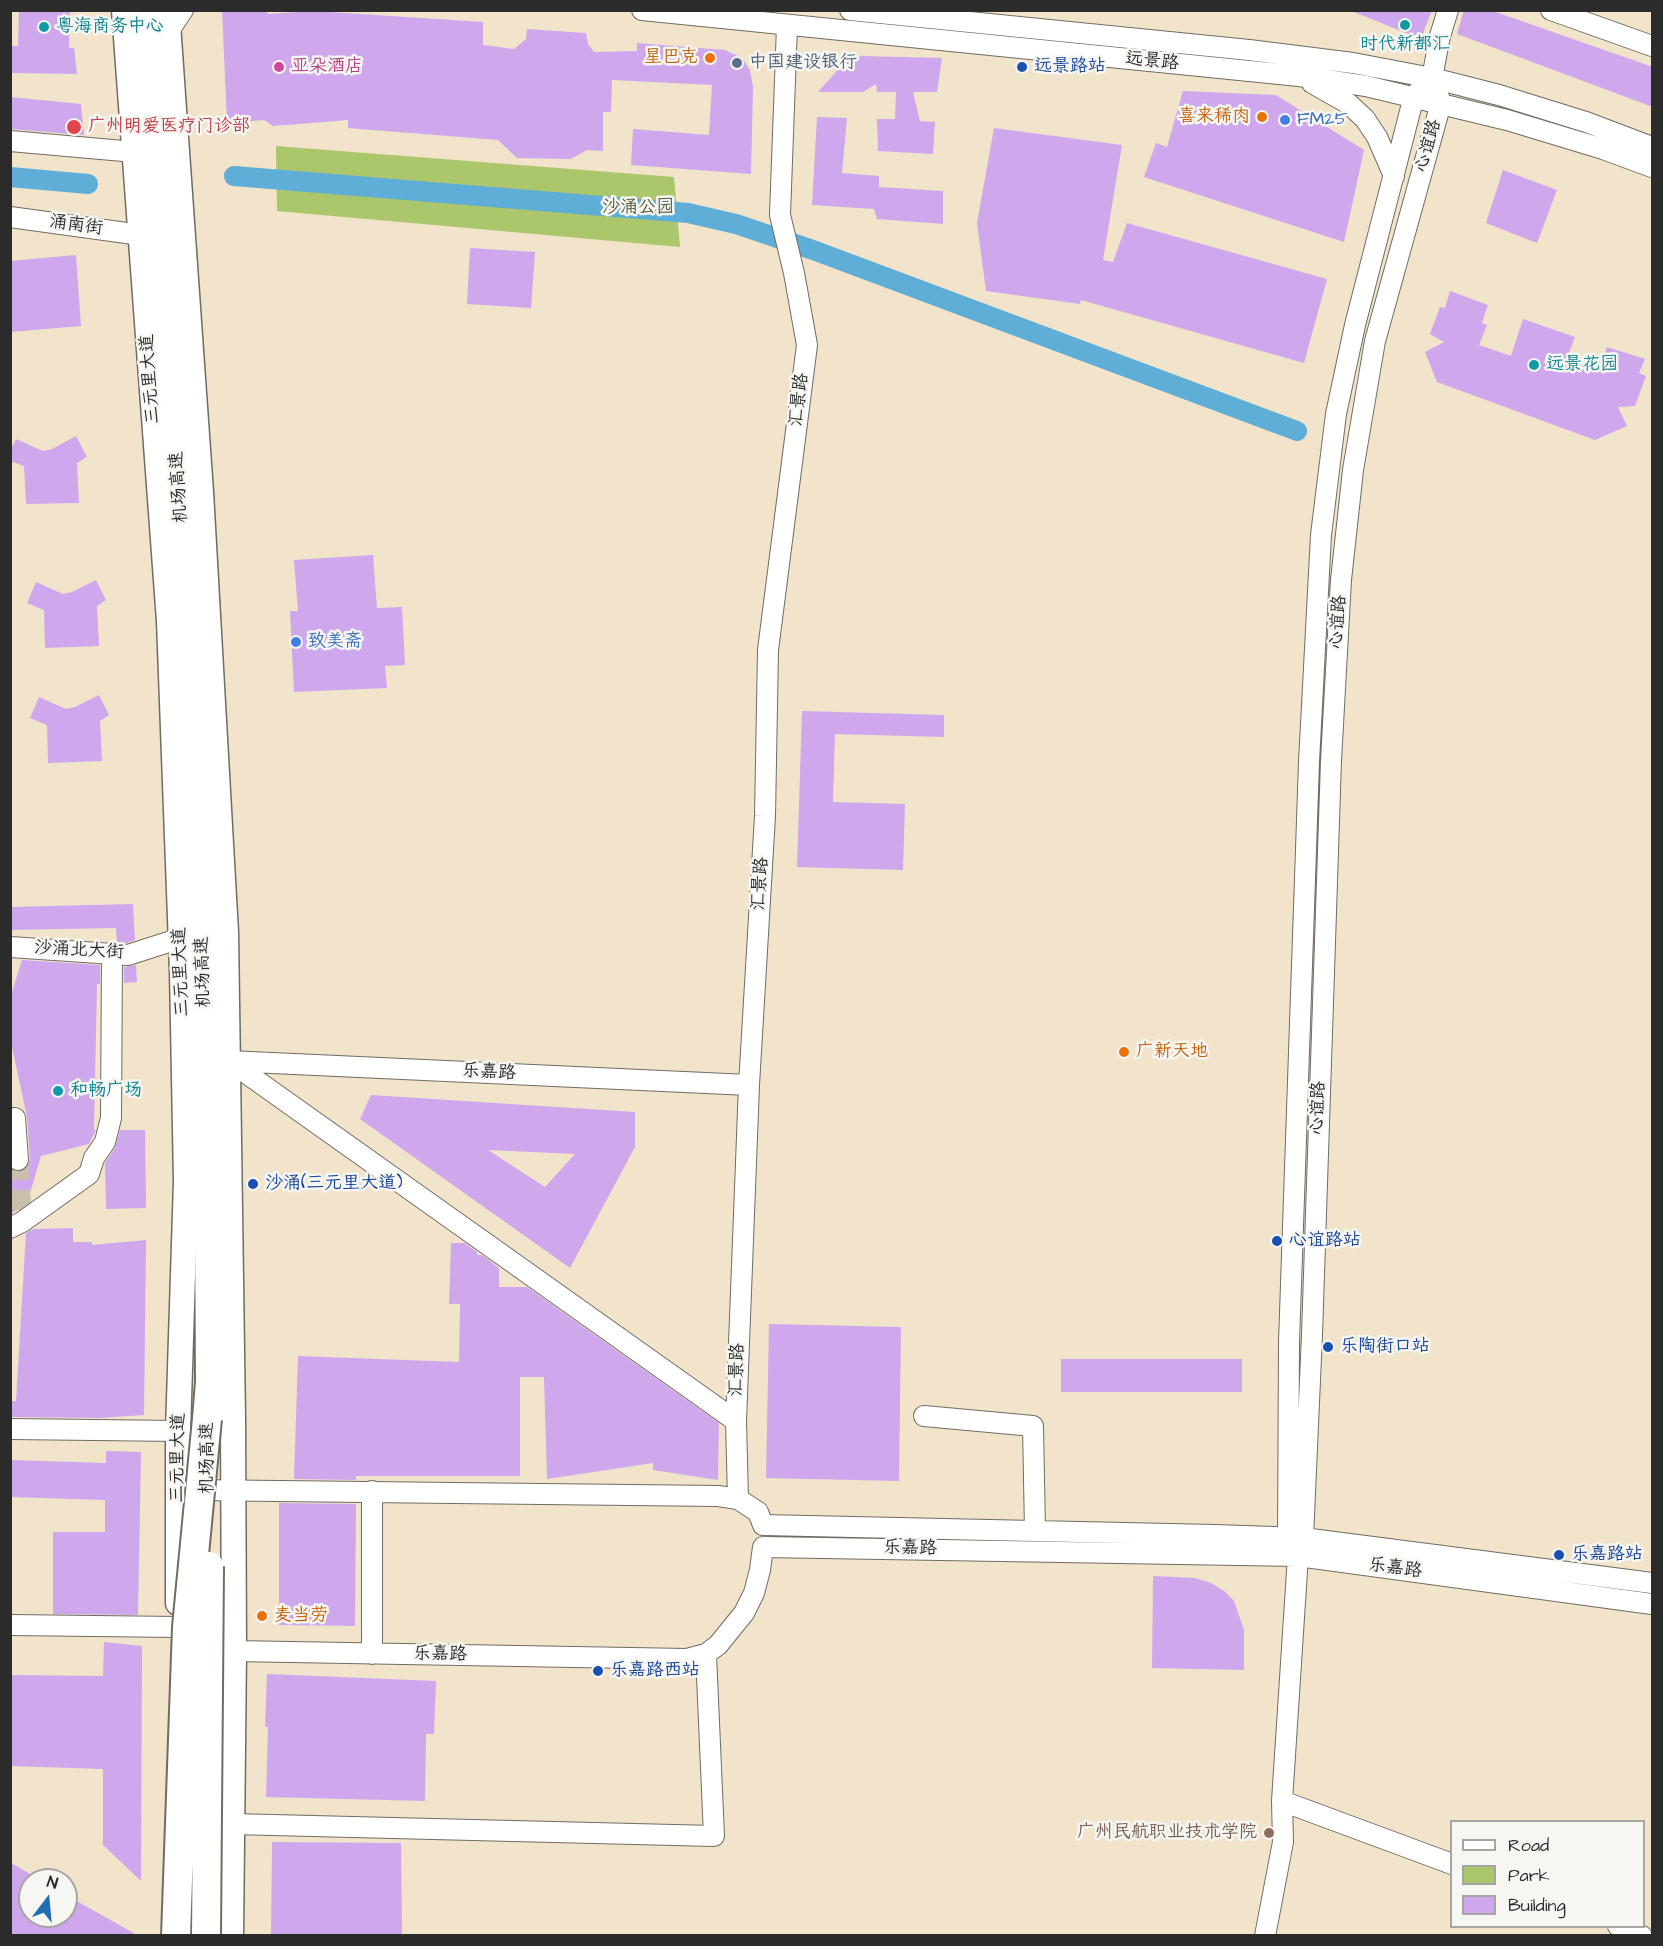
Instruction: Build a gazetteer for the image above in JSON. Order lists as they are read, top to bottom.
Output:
{
  "streets": {
    "highway": ["机场高速"],
    "main road": ["三元里大道"],
    "street": [
      "远景路",
      "心谊路",
      "涌南街",
      "汇景路",
      "沙涌北大街",
      "乐嘉路"
    ]
  },
  "crossings": [
    ["远景路", "心谊路"],
    ["远景路", "汇景路"],
    ["心谊路", "乐嘉路"],
    ["涌南街", "三元里大道"],
    ["三元里大道", "沙涌北大街"],
    ["汇景路", "乐嘉路"]
  ],
  "parks": ["沙涌公园"],
  "places": [
    "时代新都汇",
    "粤海商务中心",
    "星巴克",
    "中国建设银行",
    "亚朵酒店",
    "远景路站",
    "喜来稀肉",
    "FM25",
    "广州明爱医疗门诊部",
    "远景花园",
    "致美斋",
    "广新天地",
    "和畅广场",
    "沙涌(三元里大道)",
    "心谊路站",
    "乐陶街口站",
    "乐嘉路站",
    "麦当劳",
    "乐嘉路西站",
    "广州民航职业技术学院"
  ],
  "legend": ["Road", "Park", "Building"],
  "north": "top"
}
